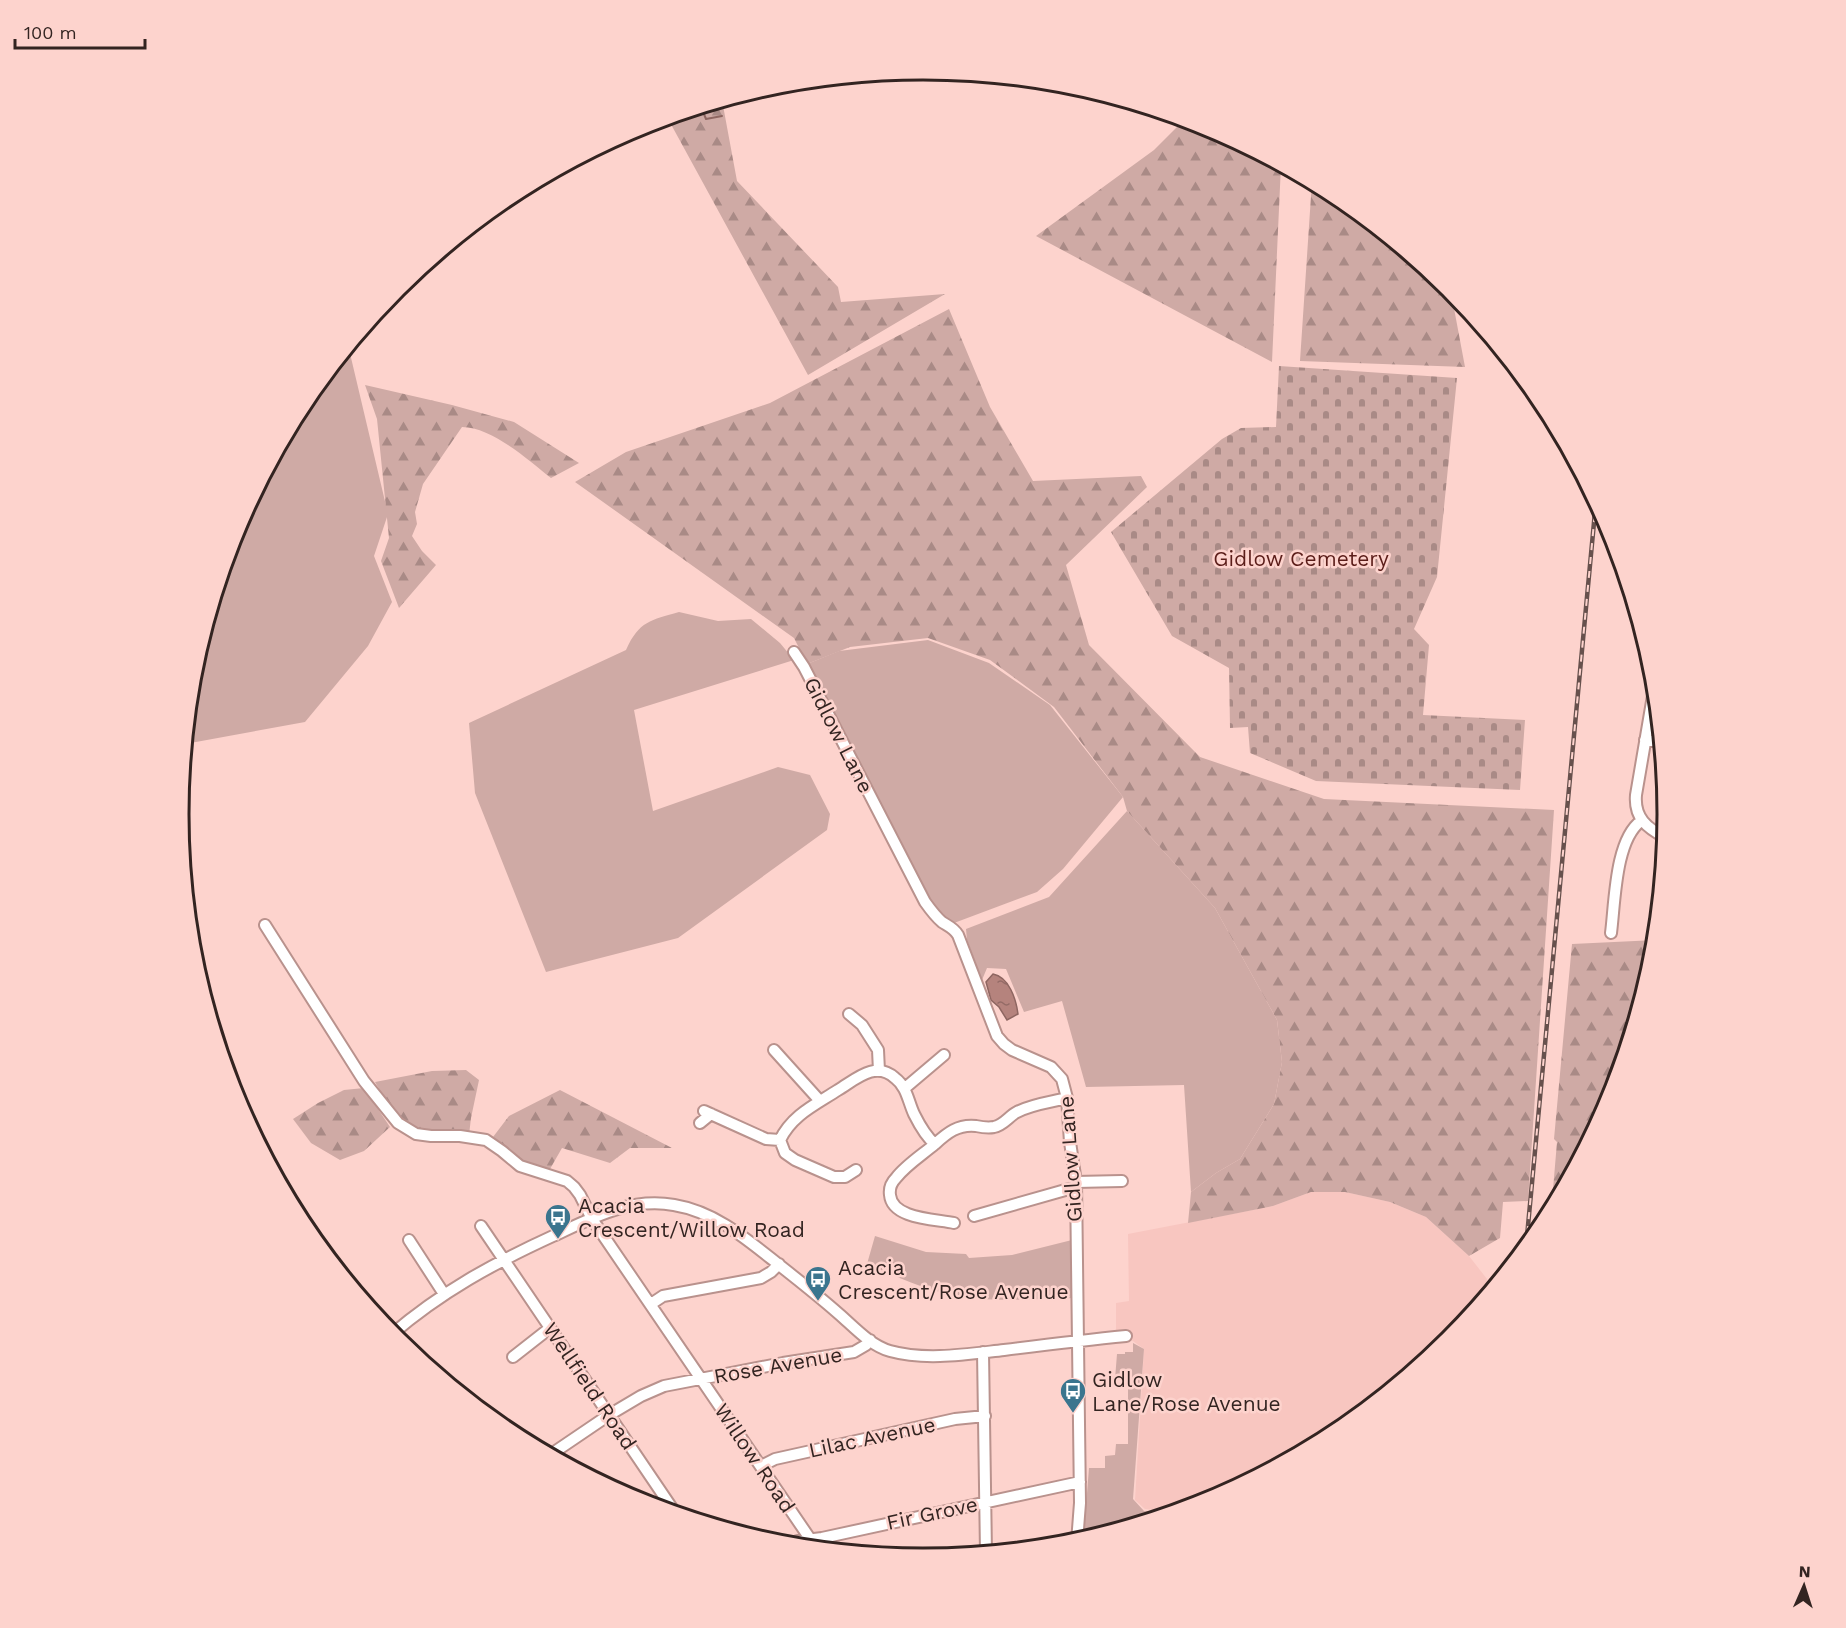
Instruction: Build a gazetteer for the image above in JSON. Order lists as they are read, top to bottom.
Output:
{
  "streets": {
    "street": [
      "Gidlow Lane",
      "Rose Avenue",
      "Wellfield Road",
      "Lilac Avenue",
      "Willow Road",
      "Fir Grove"
    ]
  },
  "crossings": [
    ["Gidlow Lane", "Rose Avenue"],
    ["Gidlow Lane", "Fir Grove"],
    ["Rose Avenue", "Wellfield Road"],
    ["Rose Avenue", "Willow Road"],
    ["Lilac Avenue", "Willow Road"]
  ],
  "parks": ["Gidlow Cemetery"],
  "places": {
    "bus stop": ["Acacia Crescent/Willow Road", "Acacia Crescent/Rose Avenue", "Gidlow Lane/Rose Avenue"]
  },
  "scale_bar": "100 m",
  "north": "top"
}
